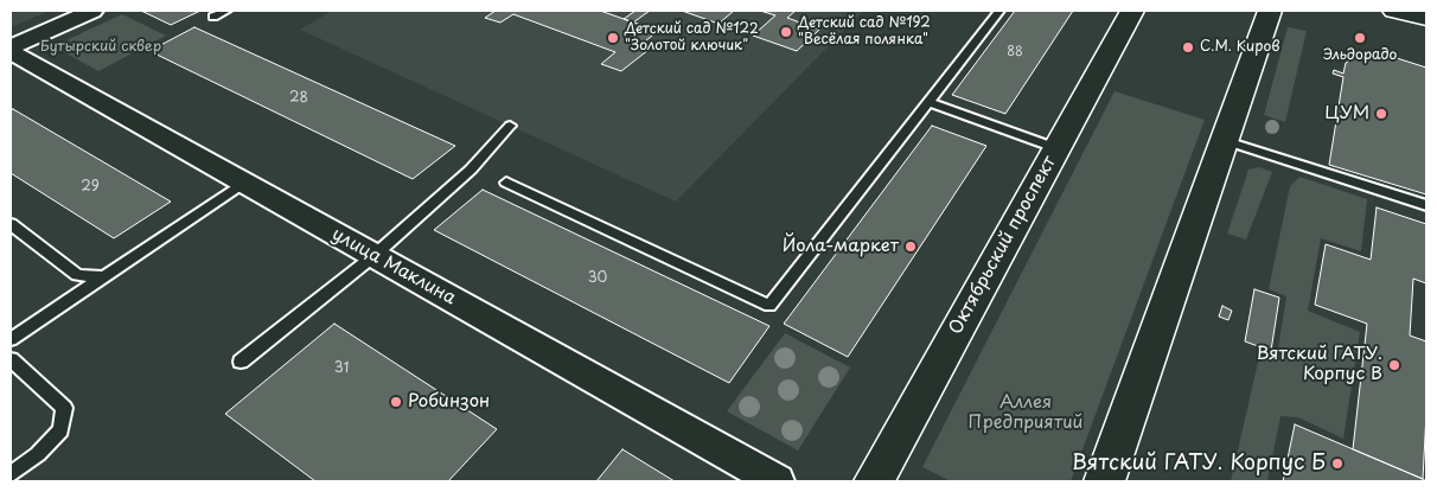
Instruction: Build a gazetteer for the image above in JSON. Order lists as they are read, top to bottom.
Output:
{
  "streets": {
    "main road": ["Октябрьский проспект"],
    "street": ["улица Маклина"]
  },
  "parks": ["Бутырский сквер", "Аллея Предприятий"],
  "places": [
    "Детский сад №192 \"Весёлая полянка\"",
    "Детский сад №122 \"Золотой ключик\"",
    "Эльдорадо",
    "С.М. Киров",
    "ЦУМ",
    "Йола-маркет",
    "Вятский ГАТУ. Корпус В",
    "Робинзон",
    "Вятский ГАТУ. Корпус Б"
  ],
  "house_numbers": [
    "88",
    "28",
    "29",
    "30",
    "31"
  ]
}
